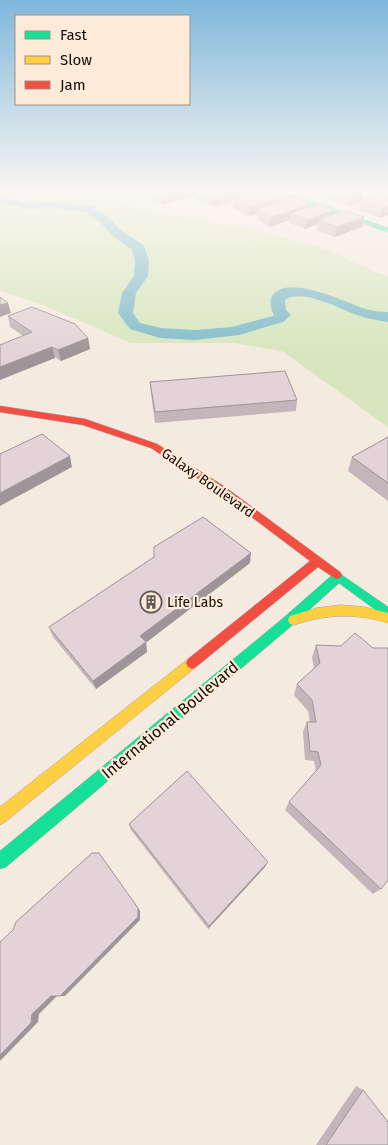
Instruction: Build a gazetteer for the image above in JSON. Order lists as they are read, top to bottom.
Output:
{
  "streets": {
    "street": ["Galaxy Boulevard", "International Boulevard"]
  },
  "crossings": [
    ["Galaxy Boulevard", "International Boulevard"]
  ],
  "places": {
    "building": ["Life Labs"]
  },
  "legend": ["Fast", "Slow", "Jam"]
}
